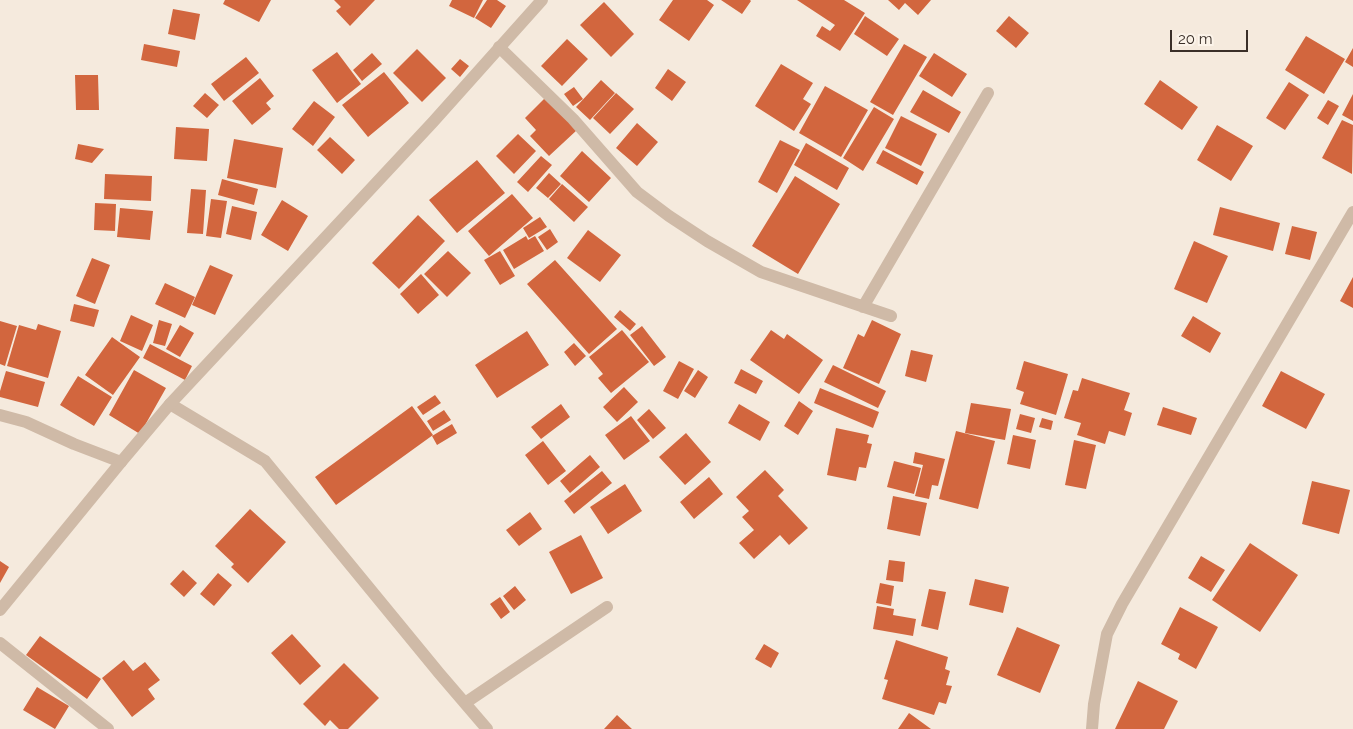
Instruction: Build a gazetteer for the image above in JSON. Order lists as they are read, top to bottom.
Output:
{
  "scale_bar": "20 m"
}
